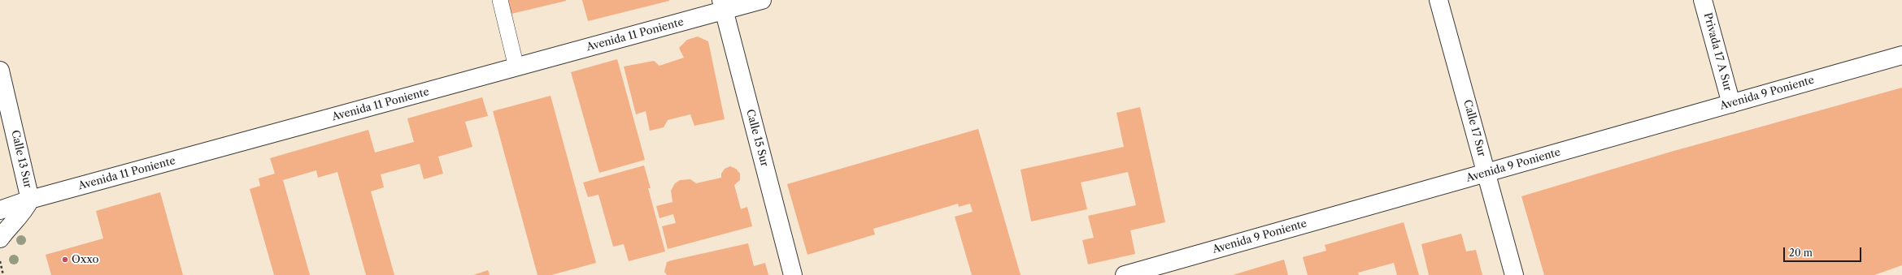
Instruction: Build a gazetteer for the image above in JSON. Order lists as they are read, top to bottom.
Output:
{
  "streets": {
    "street": [
      "Avenida 11 Poniente",
      "Privada 17 A Sur",
      "Avenida 9 Poniente",
      "Calle 17 Sur",
      "Calle 15 Sur",
      "Calle 13 Sur"
    ]
  },
  "crossings": [
    ["Avenida 11 Poniente", "Calle 15 Sur"],
    ["Avenida 11 Poniente", "Calle 13 Sur"],
    ["Privada 17 A Sur", "Avenida 9 Poniente"],
    ["Avenida 9 Poniente", "Calle 17 Sur"]
  ],
  "places": ["Oxxo"],
  "scale_bar": "20 m"
}
